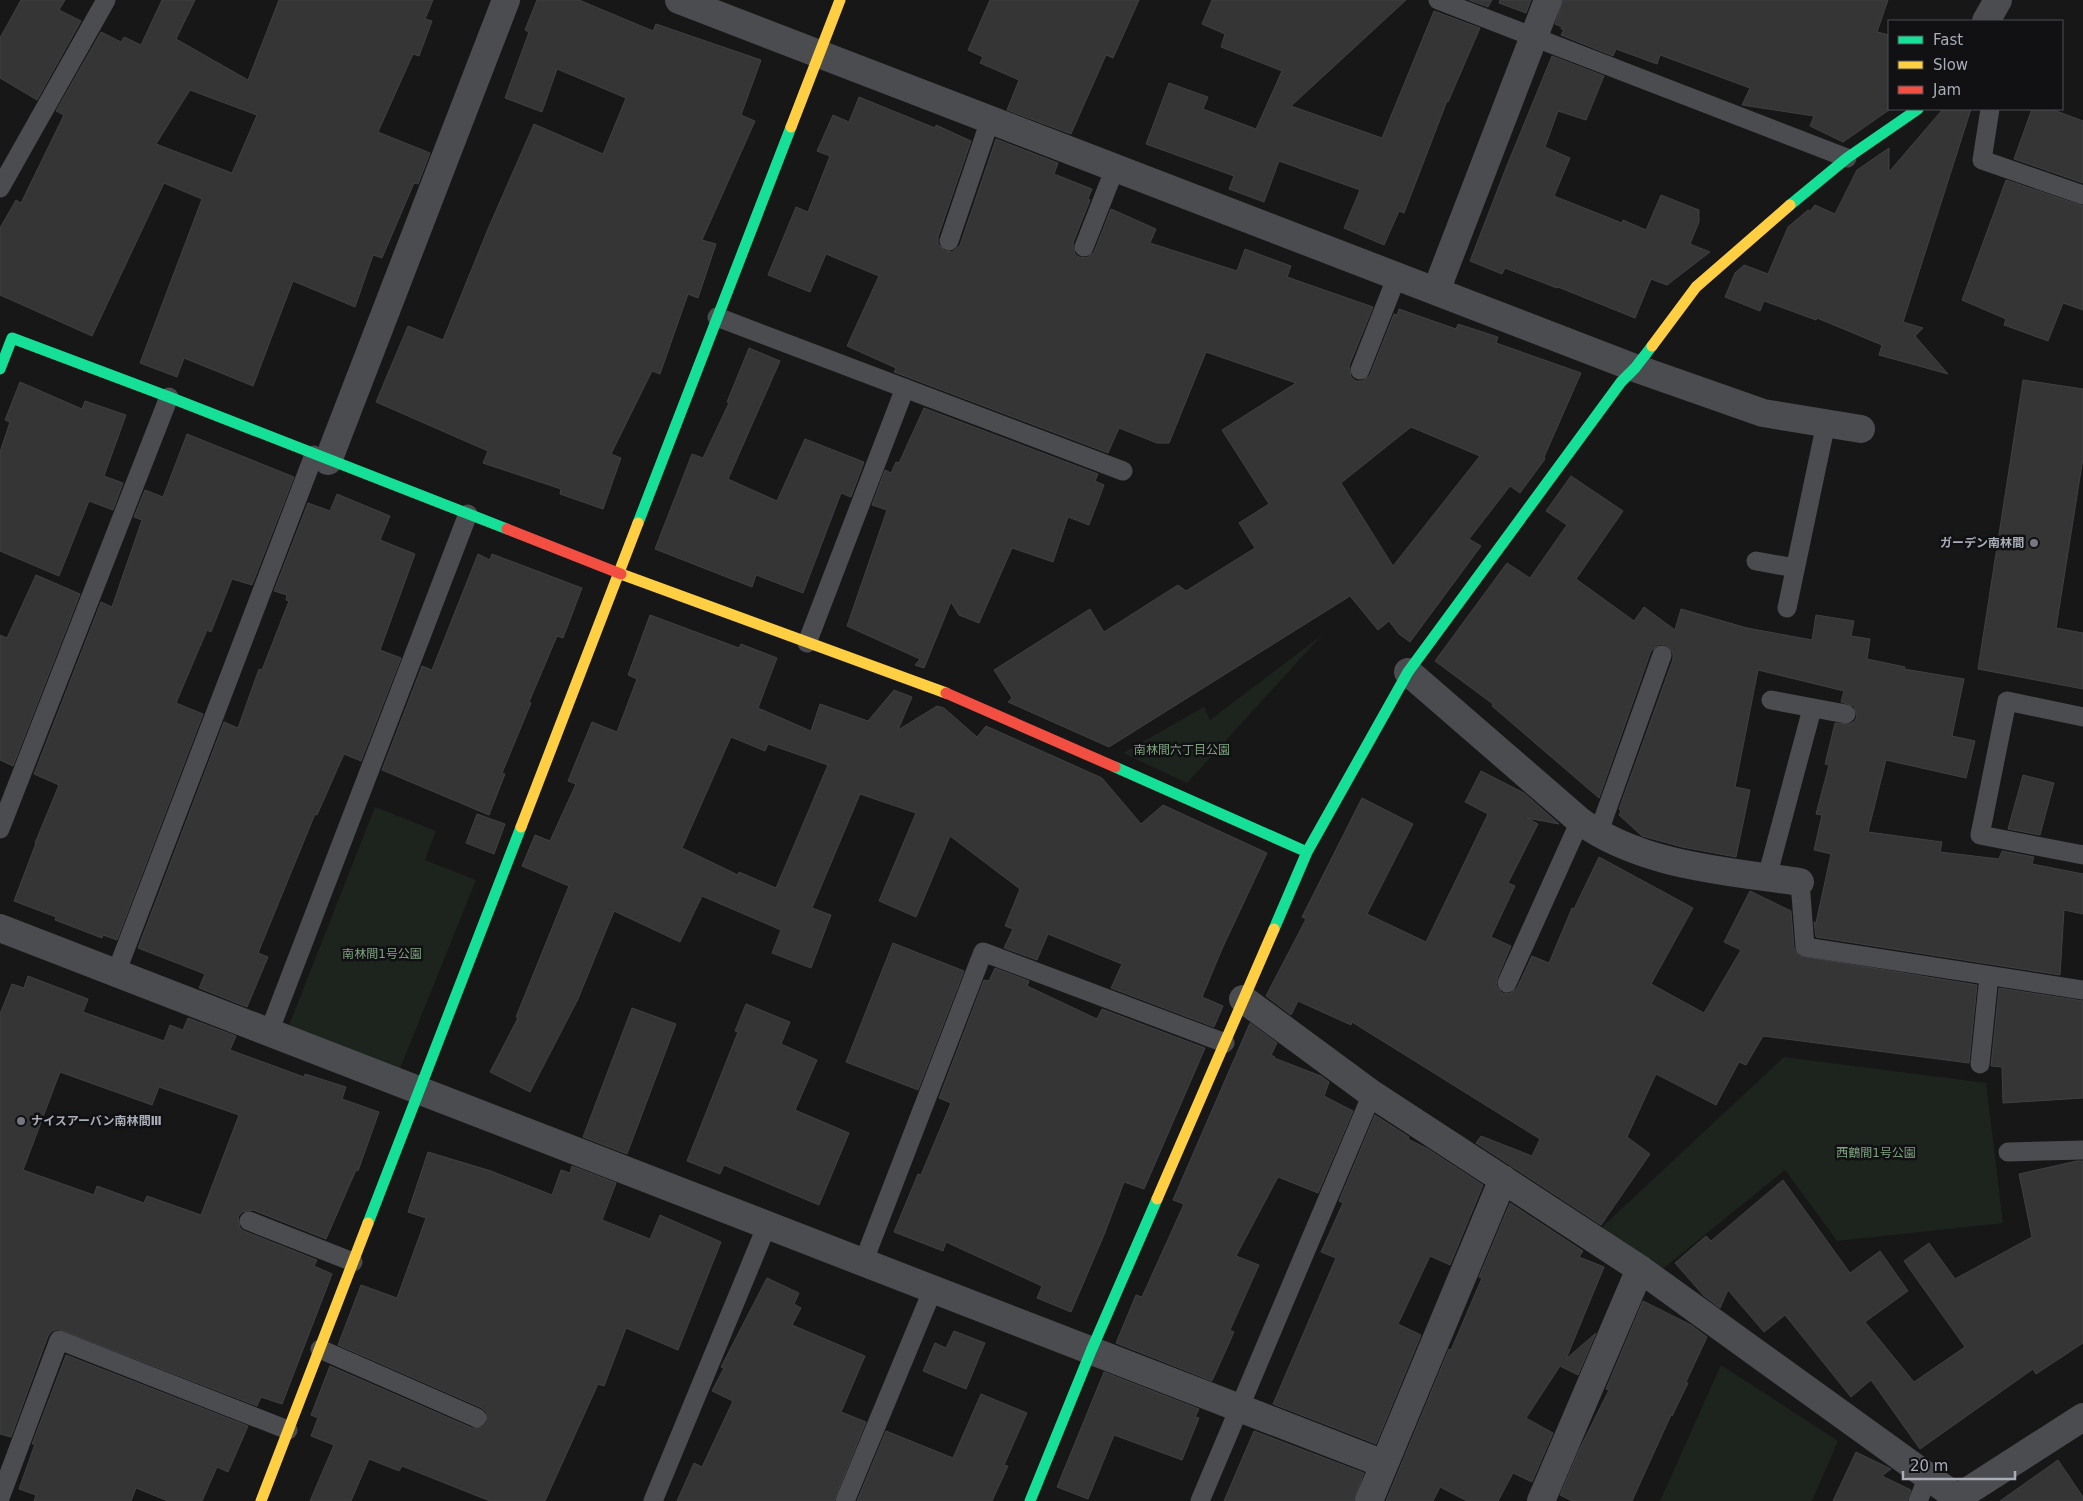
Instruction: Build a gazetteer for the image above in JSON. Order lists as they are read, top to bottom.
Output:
{
  "parks": ["南林間六丁目公園", "南林間1号公園", "西鶴間1号公園"],
  "places": ["ガーデン南林間", "ナイスアーバン南林間Ⅲ"],
  "legend": ["Fast", "Slow", "Jam"],
  "scale_bar": "20 m"
}
